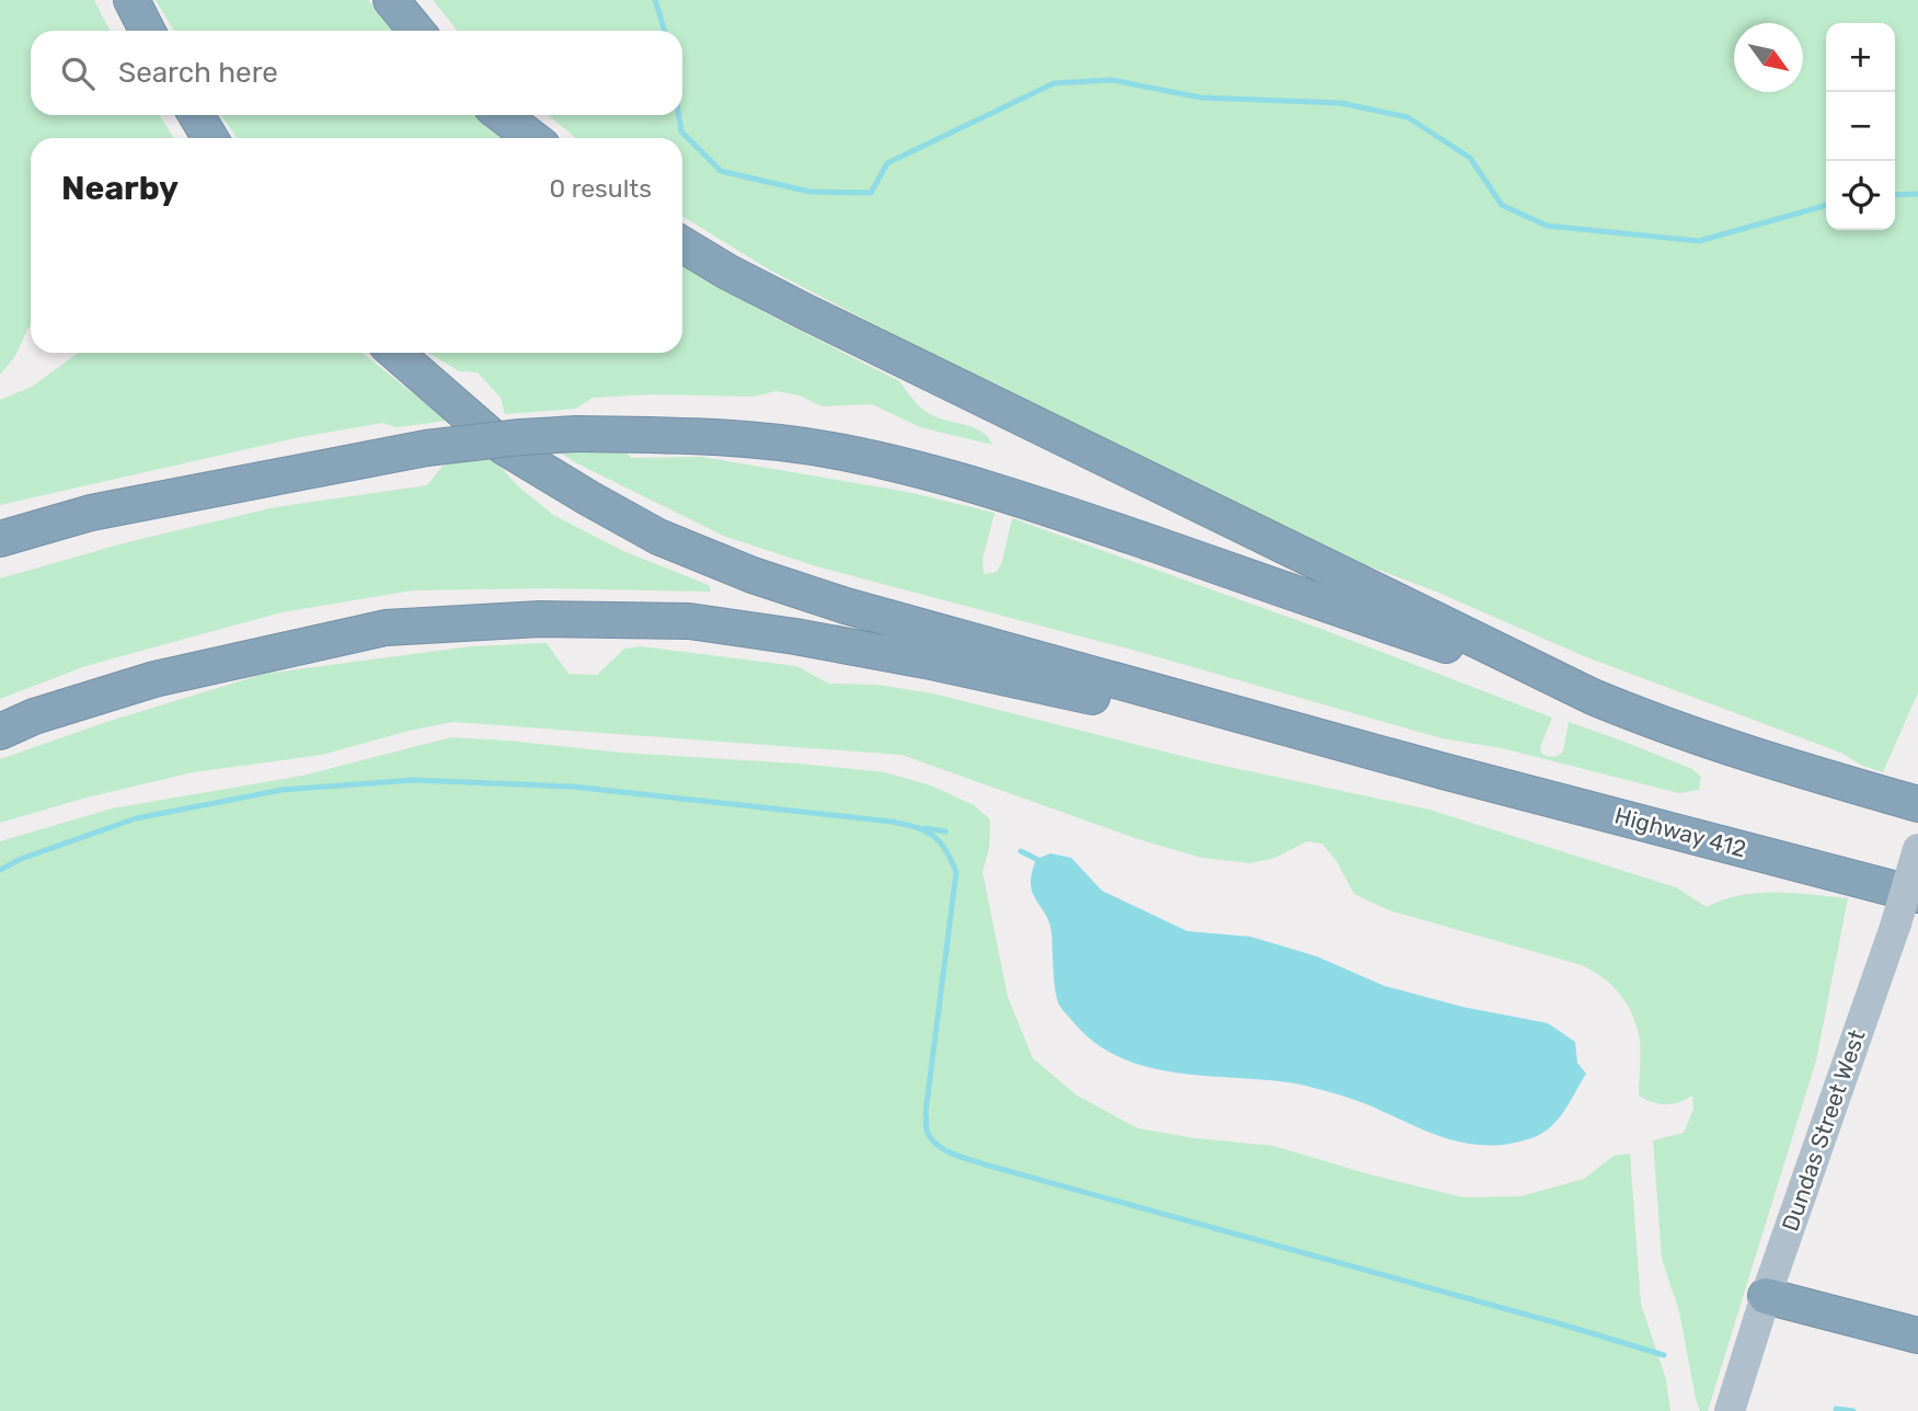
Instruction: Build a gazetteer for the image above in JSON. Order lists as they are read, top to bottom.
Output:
{
  "streets": {
    "highway": ["Highway 412"],
    "main road": ["Dundas Street West"]
  },
  "north": "bottom right",
  "page": {
    "map_buttons": ["+", "−"],
    "search": "Search here",
    "heading": ["Nearby", "0 results"]
  }
}
